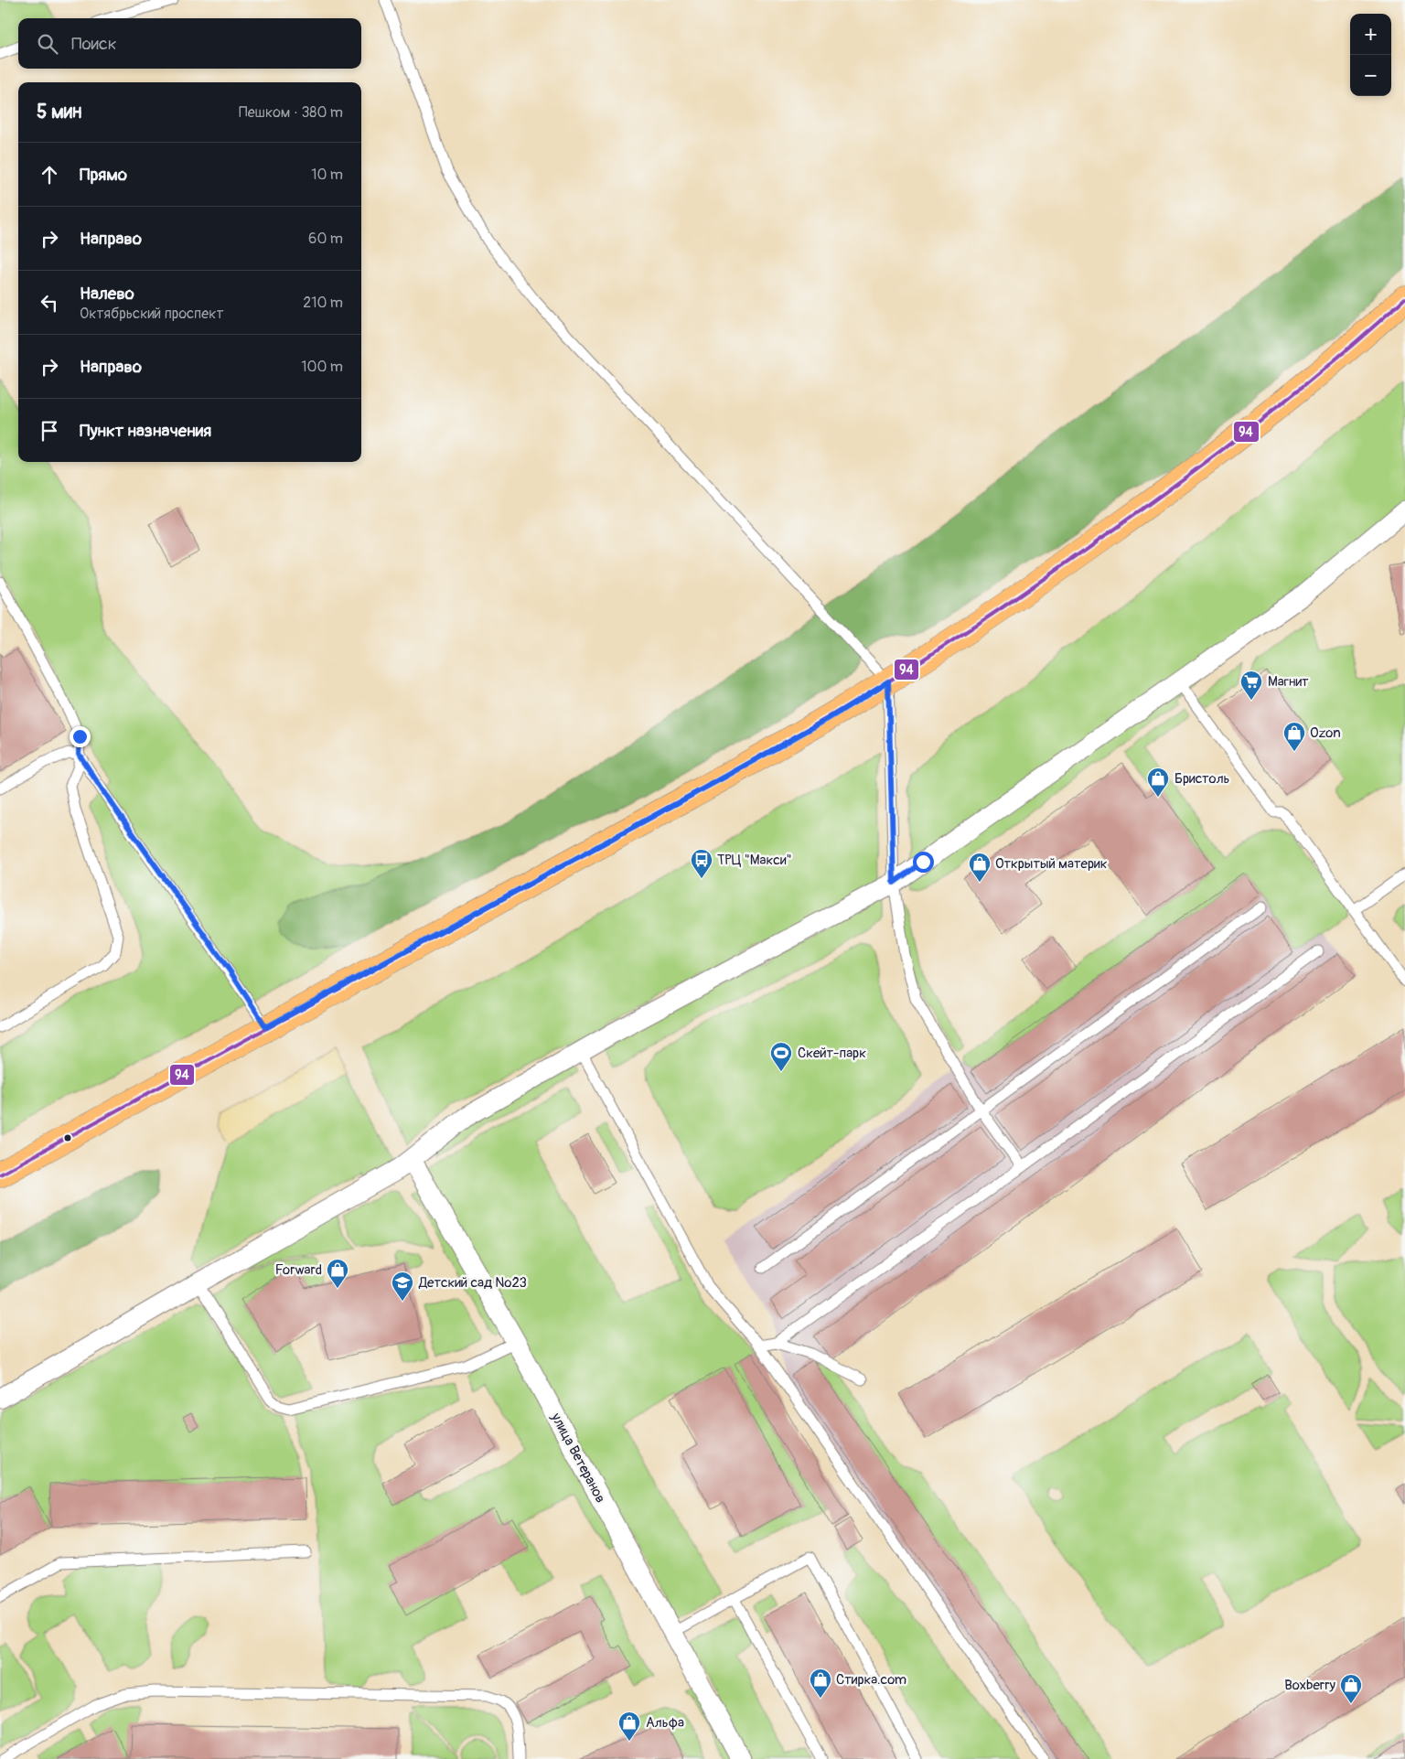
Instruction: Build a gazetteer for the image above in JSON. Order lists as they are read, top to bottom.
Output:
{
  "streets": {
    "street": ["улица Ветеранов"]
  },
  "places": {
    "supermarket": ["Магнит"],
    "shop": [
      "Ozon",
      "Бристоль",
      "Открытый материк",
      "Forward",
      "Стирка.com",
      "Boxberry",
      "Альфа"
    ],
    "bus stop": ["ТРЦ \"Макси\""],
    "sports": ["Скейт-парк"],
    "school or university": ["Детский сад №23"]
  },
  "lines": ["transit line 94"],
  "page": {
    "map_buttons": ["+", "−"],
    "search": "Поиск",
    "heading": ["5 мин", "Пешком · 380 m"],
    "list": [
      ["Прямо", "10 m"],
      ["Направо", "60 m"],
      ["Налево", "Октябрьский проспект", "210 m"],
      ["Направо", "100 m"],
      "Пункт назначения"
    ]
  }
}
